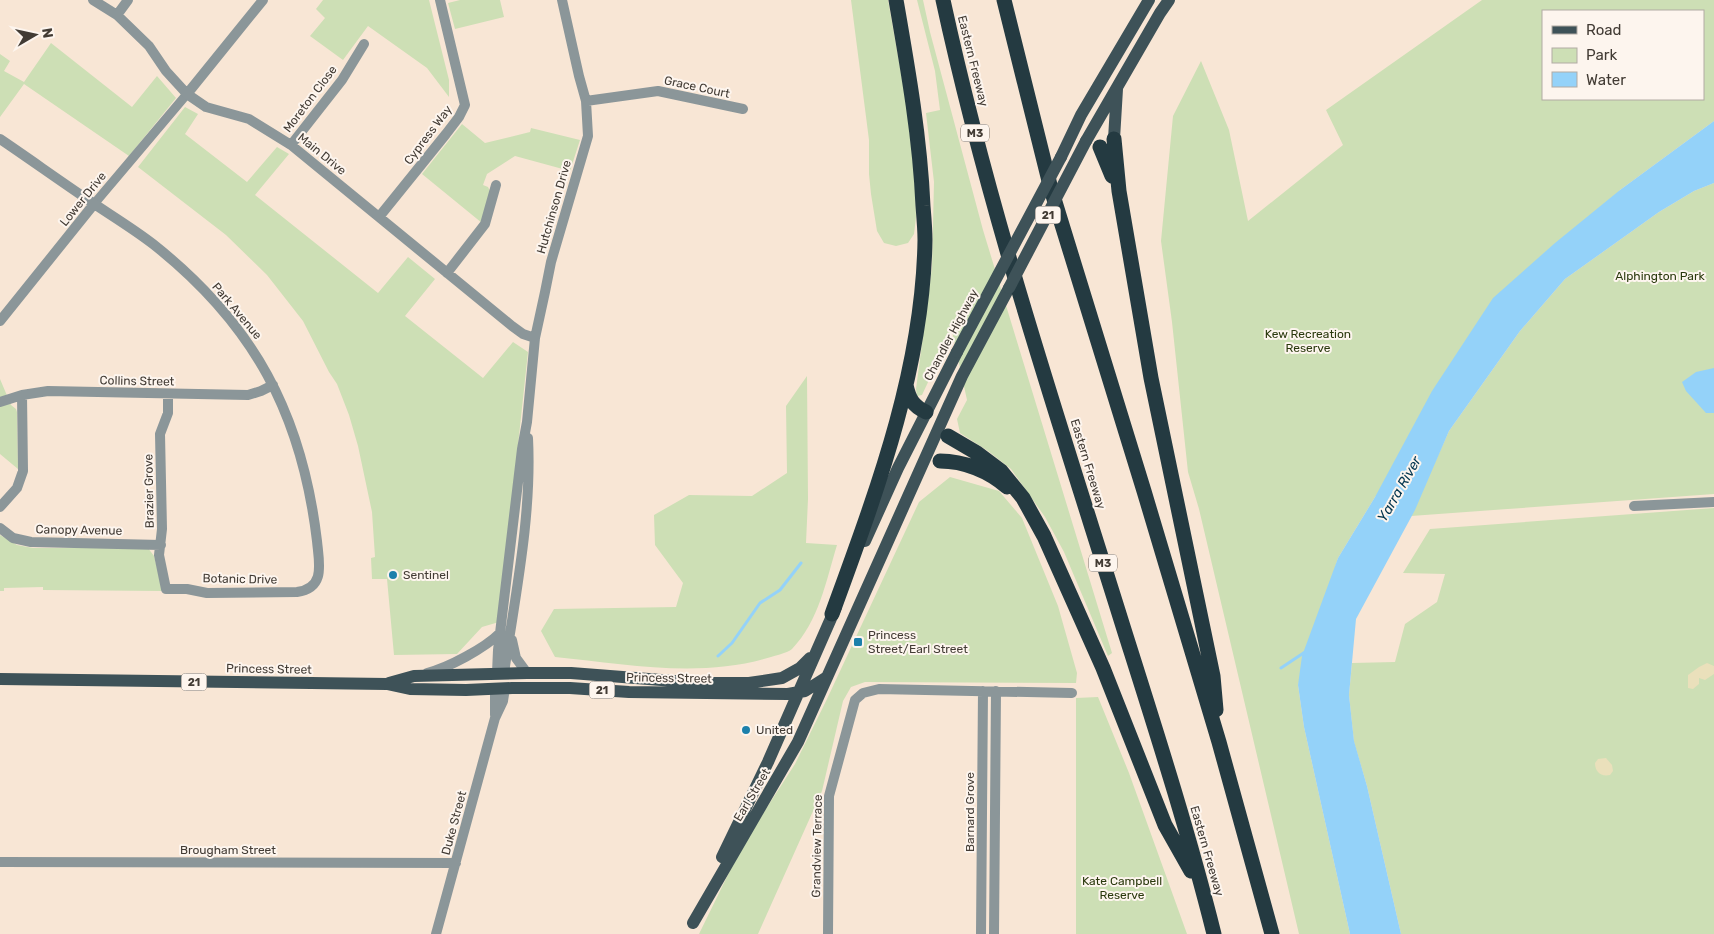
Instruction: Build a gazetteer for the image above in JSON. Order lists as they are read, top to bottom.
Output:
{
  "streets": {
    "highway": ["Eastern Freeway", "M3"],
    "main road": [
      "21",
      "Chandler Highway",
      "Princess Street",
      "Earl Street"
    ],
    "street": [
      "Grace Court",
      "Moreton Close",
      "Cypress Way",
      "Main Drive",
      "Lower Drive",
      "Hutchinson Drive",
      "Park Avenue",
      "Collins Street",
      "Brazier Grove",
      "Canopy Avenue",
      "Botanic Drive",
      "Barnard Grove",
      "Duke Street",
      "Grandview Terrace",
      "Brougham Street"
    ]
  },
  "crossings": [
    ["Grace Court", "Hutchinson Drive"],
    ["Moreton Close", "Main Drive"],
    ["Cypress Way", "Main Drive"],
    ["Main Drive", "Lower Drive"],
    ["Main Drive", "Hutchinson Drive"],
    ["Lower Drive", "Park Avenue"],
    ["Hutchinson Drive", "Princess Street"],
    ["21", "Princess Street"],
    ["21", "Earl Street"],
    ["Park Avenue", "Collins Street"],
    ["Park Avenue", "Botanic Drive"],
    ["Chandler Highway", "Princess Street"],
    ["Chandler Highway", "Earl Street"],
    ["Collins Street", "Brazier Grove"],
    ["Brazier Grove", "Canopy Avenue"],
    ["Brazier Grove", "Botanic Drive"],
    ["Princess Street", "Earl Street"],
    ["Princess Street", "Duke Street"],
    ["Barnard Grove", "Grandview Terrace"],
    ["Duke Street", "Brougham Street"]
  ],
  "water": ["Yarra River"],
  "parks": ["Alphington Park", "Kew Recreation Reserve", "Kate Campbell Reserve"],
  "places": {
    "other": ["Sentinel", "United"],
    "transit": ["Princess Street/Earl Street"]
  },
  "legend": ["Road", "Park", "Water"],
  "north": "right"
}
